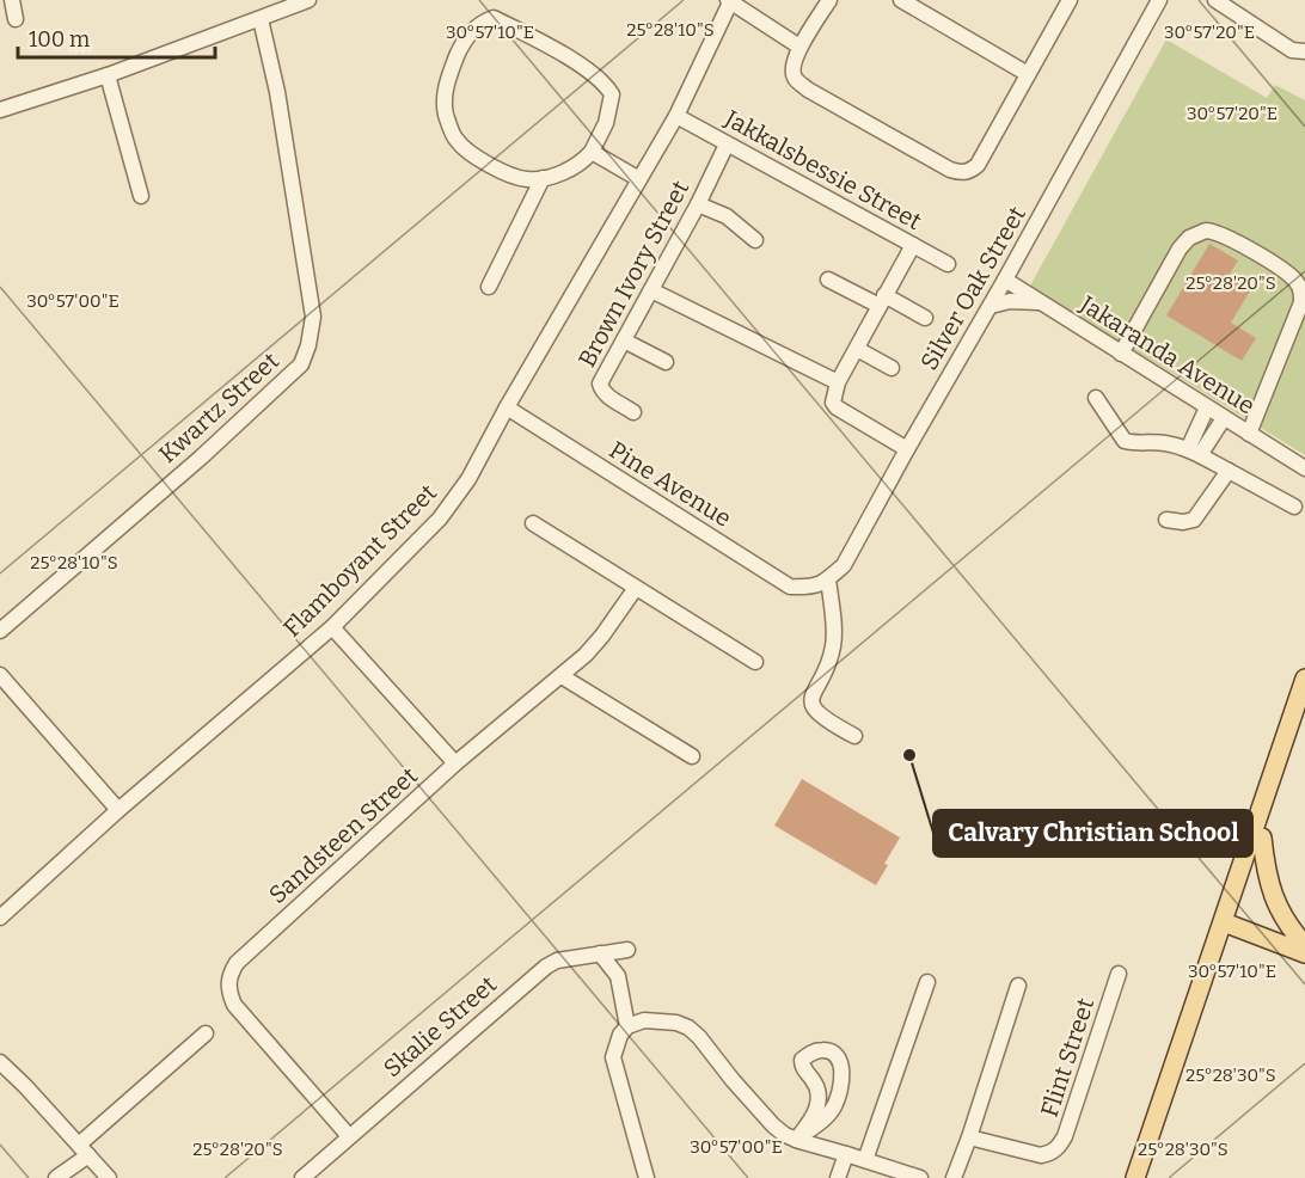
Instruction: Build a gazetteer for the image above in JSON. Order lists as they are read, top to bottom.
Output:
{
  "streets": {
    "street": [
      "Jakkalsbessie Street",
      "Brown Ivory Street",
      "Silver Oak Street",
      "Jakaranda Avenue",
      "Kwartz Street",
      "Pine Avenue",
      "Flamboyant Street",
      "Sandsteen Street",
      "Skalie Street",
      "Flint Street"
    ]
  },
  "crossings": [
    ["Jakkalsbessie Street", "Brown Ivory Street"],
    ["Jakkalsbessie Street", "Flamboyant Street"],
    ["Silver Oak Street", "Jakaranda Avenue"],
    ["Silver Oak Street", "Pine Avenue"],
    ["Pine Avenue", "Flamboyant Street"],
    ["Sandsteen Street", "Skalie Street"]
  ],
  "places": ["Calvary Christian School"],
  "scale_bar": "100 m",
  "coordinates": [
    "25°28'10\"S",
    "30°57'10\"E",
    "30°57'20\"E",
    "25°28'20\"S",
    "30°57'00\"E",
    "25°28'30\"S"
  ]
}
